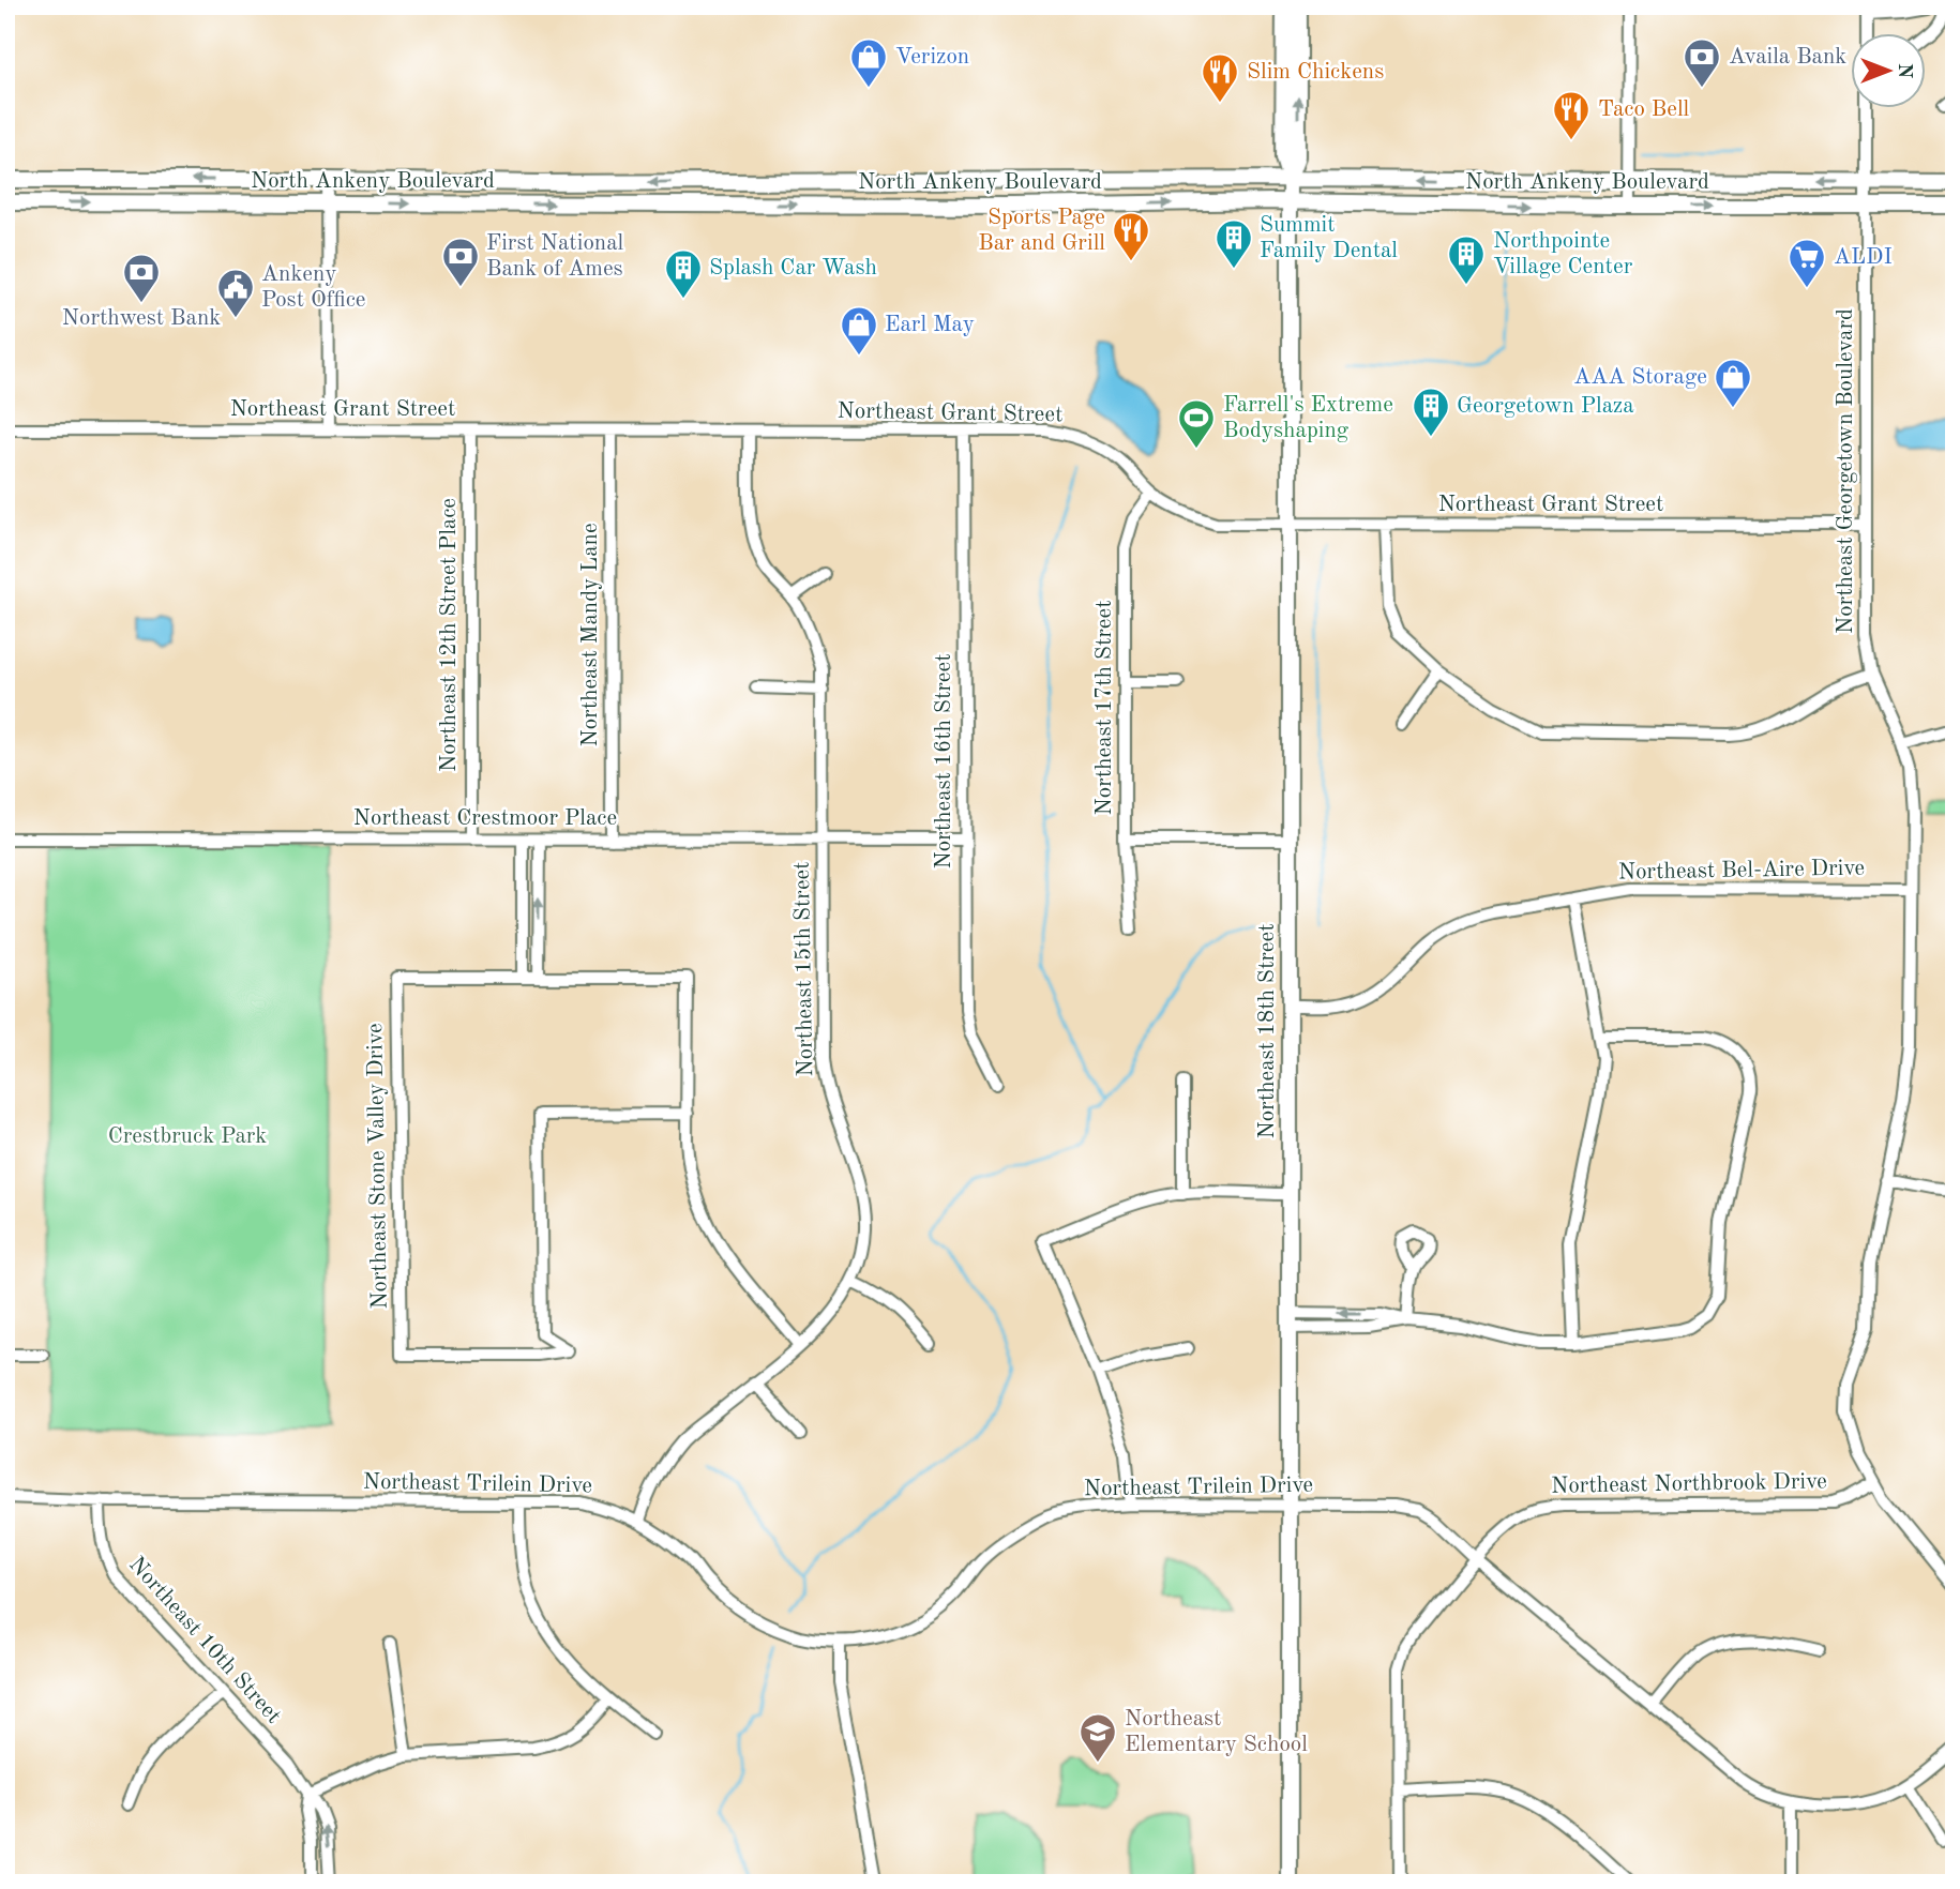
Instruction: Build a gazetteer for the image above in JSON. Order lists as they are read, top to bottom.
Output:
{
  "streets": {
    "main road": ["North Ankeny Boulevard", "Northeast 18th Street"],
    "street": [
      "Northeast Grant Street",
      "Northeast Georgetown Boulevard",
      "Northeast 12th Street Place",
      "Northeast Mandy Lane",
      "Northeast 17th Street",
      "Northeast 16th Street",
      "Northeast Crestmoor Place",
      "Northeast Bel-Aire Drive",
      "Northeast 15th Street",
      "Northeast Stone Valley Drive",
      "Northeast Trilein Drive",
      "Northeast Northbrook Drive",
      "Northeast 10th Street"
    ]
  },
  "crossings": [
    ["North Ankeny Boulevard", "Northeast Georgetown Boulevard"],
    ["North Ankeny Boulevard", "Northeast 18th Street"],
    ["Northeast Grant Street", "Northeast Georgetown Boulevard"],
    ["Northeast Grant Street", "Northeast 12th Street Place"],
    ["Northeast Grant Street", "Northeast Mandy Lane"],
    ["Northeast Grant Street", "Northeast 17th Street"],
    ["Northeast Grant Street", "Northeast 16th Street"],
    ["Northeast Grant Street", "Northeast 15th Street"],
    ["Northeast Grant Street", "Northeast 18th Street"],
    ["Northeast Georgetown Boulevard", "Northeast Bel-Aire Drive"],
    ["Northeast Georgetown Boulevard", "Northeast Northbrook Drive"],
    ["Northeast 12th Street Place", "Northeast Crestmoor Place"],
    ["Northeast Mandy Lane", "Northeast Crestmoor Place"],
    ["Northeast 16th Street", "Northeast Crestmoor Place"],
    ["Northeast Crestmoor Place", "Northeast 15th Street"],
    ["Northeast Bel-Aire Drive", "Northeast 18th Street"],
    ["Northeast 15th Street", "Northeast Trilein Drive"],
    ["Northeast 18th Street", "Northeast Trilein Drive"],
    ["Northeast Trilein Drive", "Northeast Northbrook Drive"],
    ["Northeast Trilein Drive", "Northeast 10th Street"]
  ],
  "parks": ["Crestbruck Park"],
  "places": {
    "shop": ["Verizon", "Earl May", "AAA Storage"],
    "bank": ["Availa Bank", "First National Bank of Ames", "Northwest Bank"],
    "restaurant": ["Slim Chickens", "Taco Bell", "Sports Page Bar and Grill"],
    "building": [
      "Summit Family Dental",
      "Northpointe Village Center",
      "Splash Car Wash",
      "Georgetown Plaza"
    ],
    "supermarket": ["ALDI"],
    "public building": ["Ankeny Post Office"],
    "sports": ["Farrell's Extreme Bodyshaping"],
    "school or university": ["Northeast Elementary School"]
  },
  "north": "right"
}
